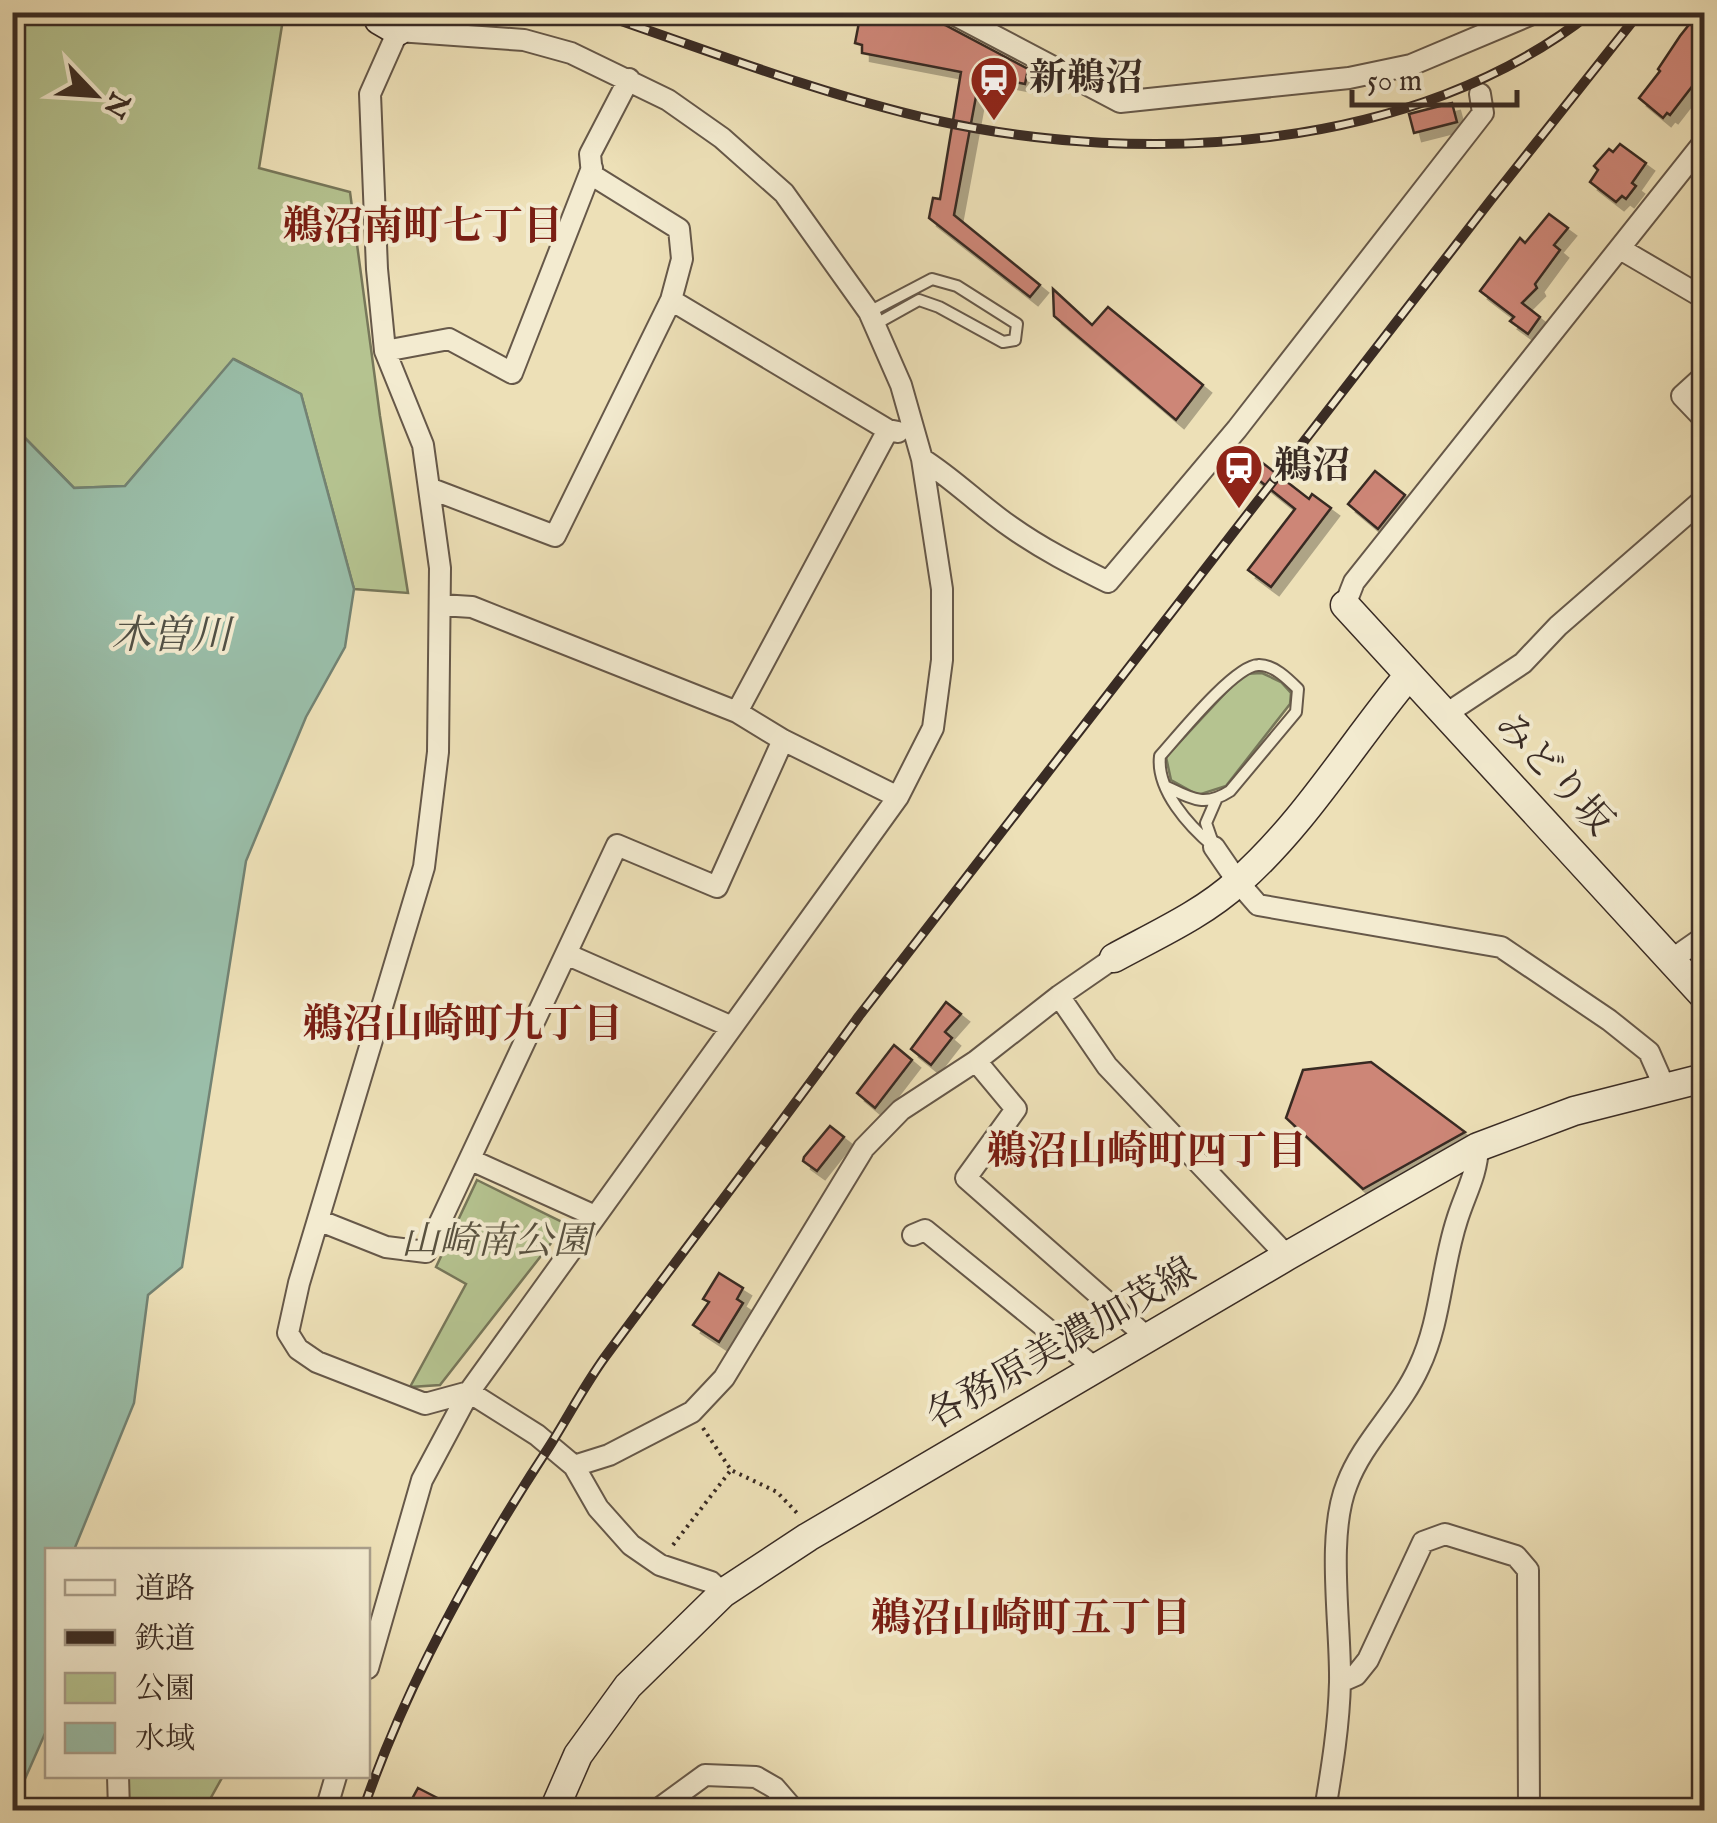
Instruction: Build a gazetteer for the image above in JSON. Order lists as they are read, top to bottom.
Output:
{
  "streets": {
    "main road": ["みどり坂", "各務原美濃加茂線"]
  },
  "districts": [
    "鵜沼南町七丁目",
    "鵜沼山崎町九丁目",
    "鵜沼山崎町四丁目",
    "鵜沼山崎町五丁目"
  ],
  "water": ["木曽川"],
  "parks": ["山崎南公園"],
  "places": {
    "station": ["新鵜沼", "鵜沼"]
  },
  "legend": [
    "道路",
    "鉄道",
    "公園",
    "水域"
  ],
  "scale_bar": "50 m",
  "north": "bottom right"
}
